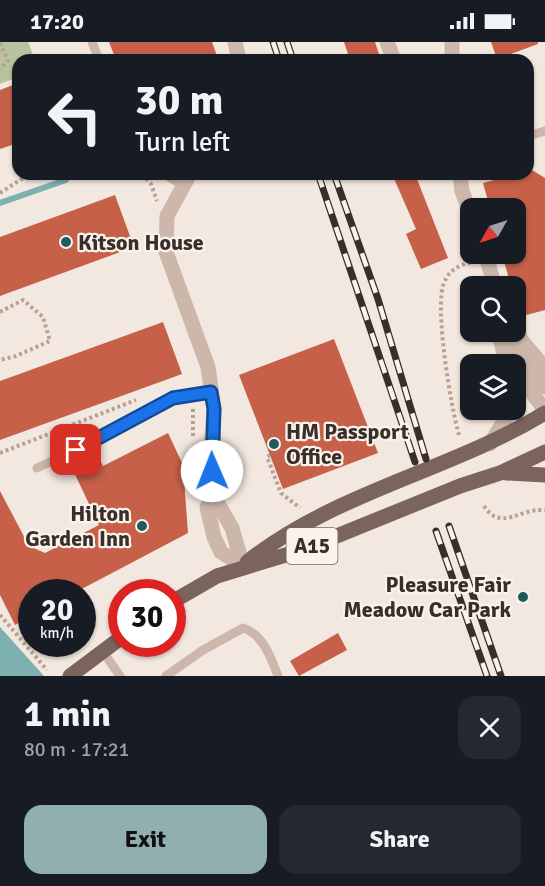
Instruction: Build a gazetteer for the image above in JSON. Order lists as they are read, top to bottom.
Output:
{
  "streets": {
    "main road": ["A15"]
  },
  "places": [
    "Kitson House",
    "HM Passport Office",
    "Hilton Garden Inn",
    "Pleasure Fair Meadow Car Park"
  ],
  "north": "bottom left",
  "page": {
    "status": "17:20",
    "turn": ["30 m", "Turn left"],
    "speed": "20 km/h",
    "limit": "30",
    "heading": ["1 min", "80 m · 17:21"],
    "buttons": ["Exit", "Share"]
  }
}
